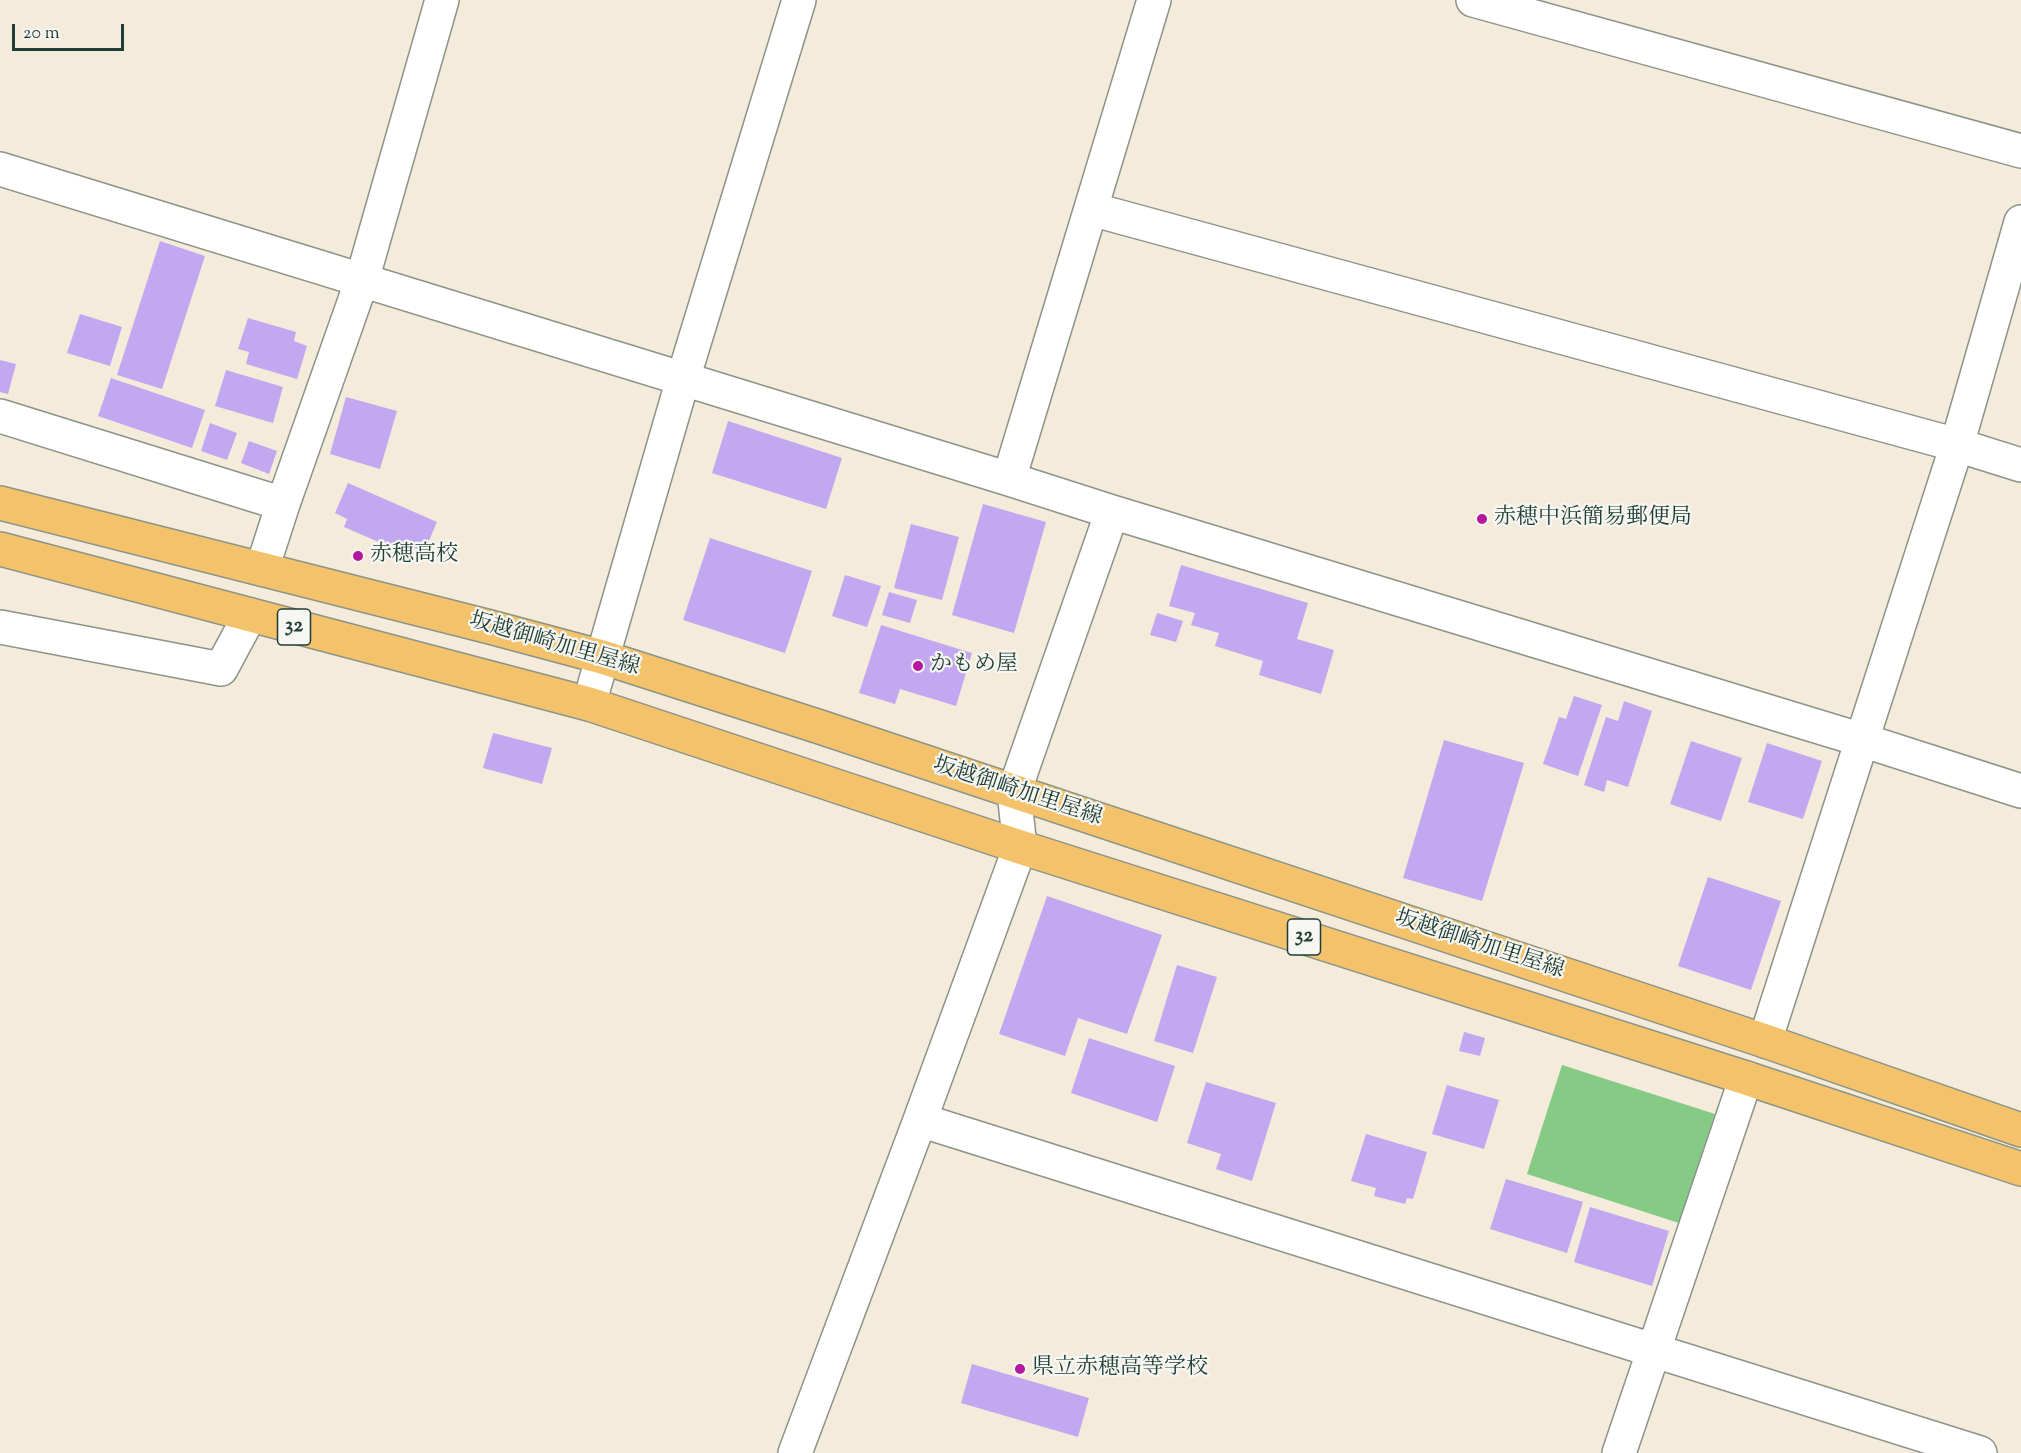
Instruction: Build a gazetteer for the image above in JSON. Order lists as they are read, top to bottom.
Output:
{
  "streets": {
    "main road": ["32", "坂越御崎加里屋線"]
  },
  "places": [
    "赤穂中浜簡易郵便局",
    "赤穂高校",
    "かもめ屋",
    "県立赤穂高等学校"
  ],
  "scale_bar": "20 m"
}
